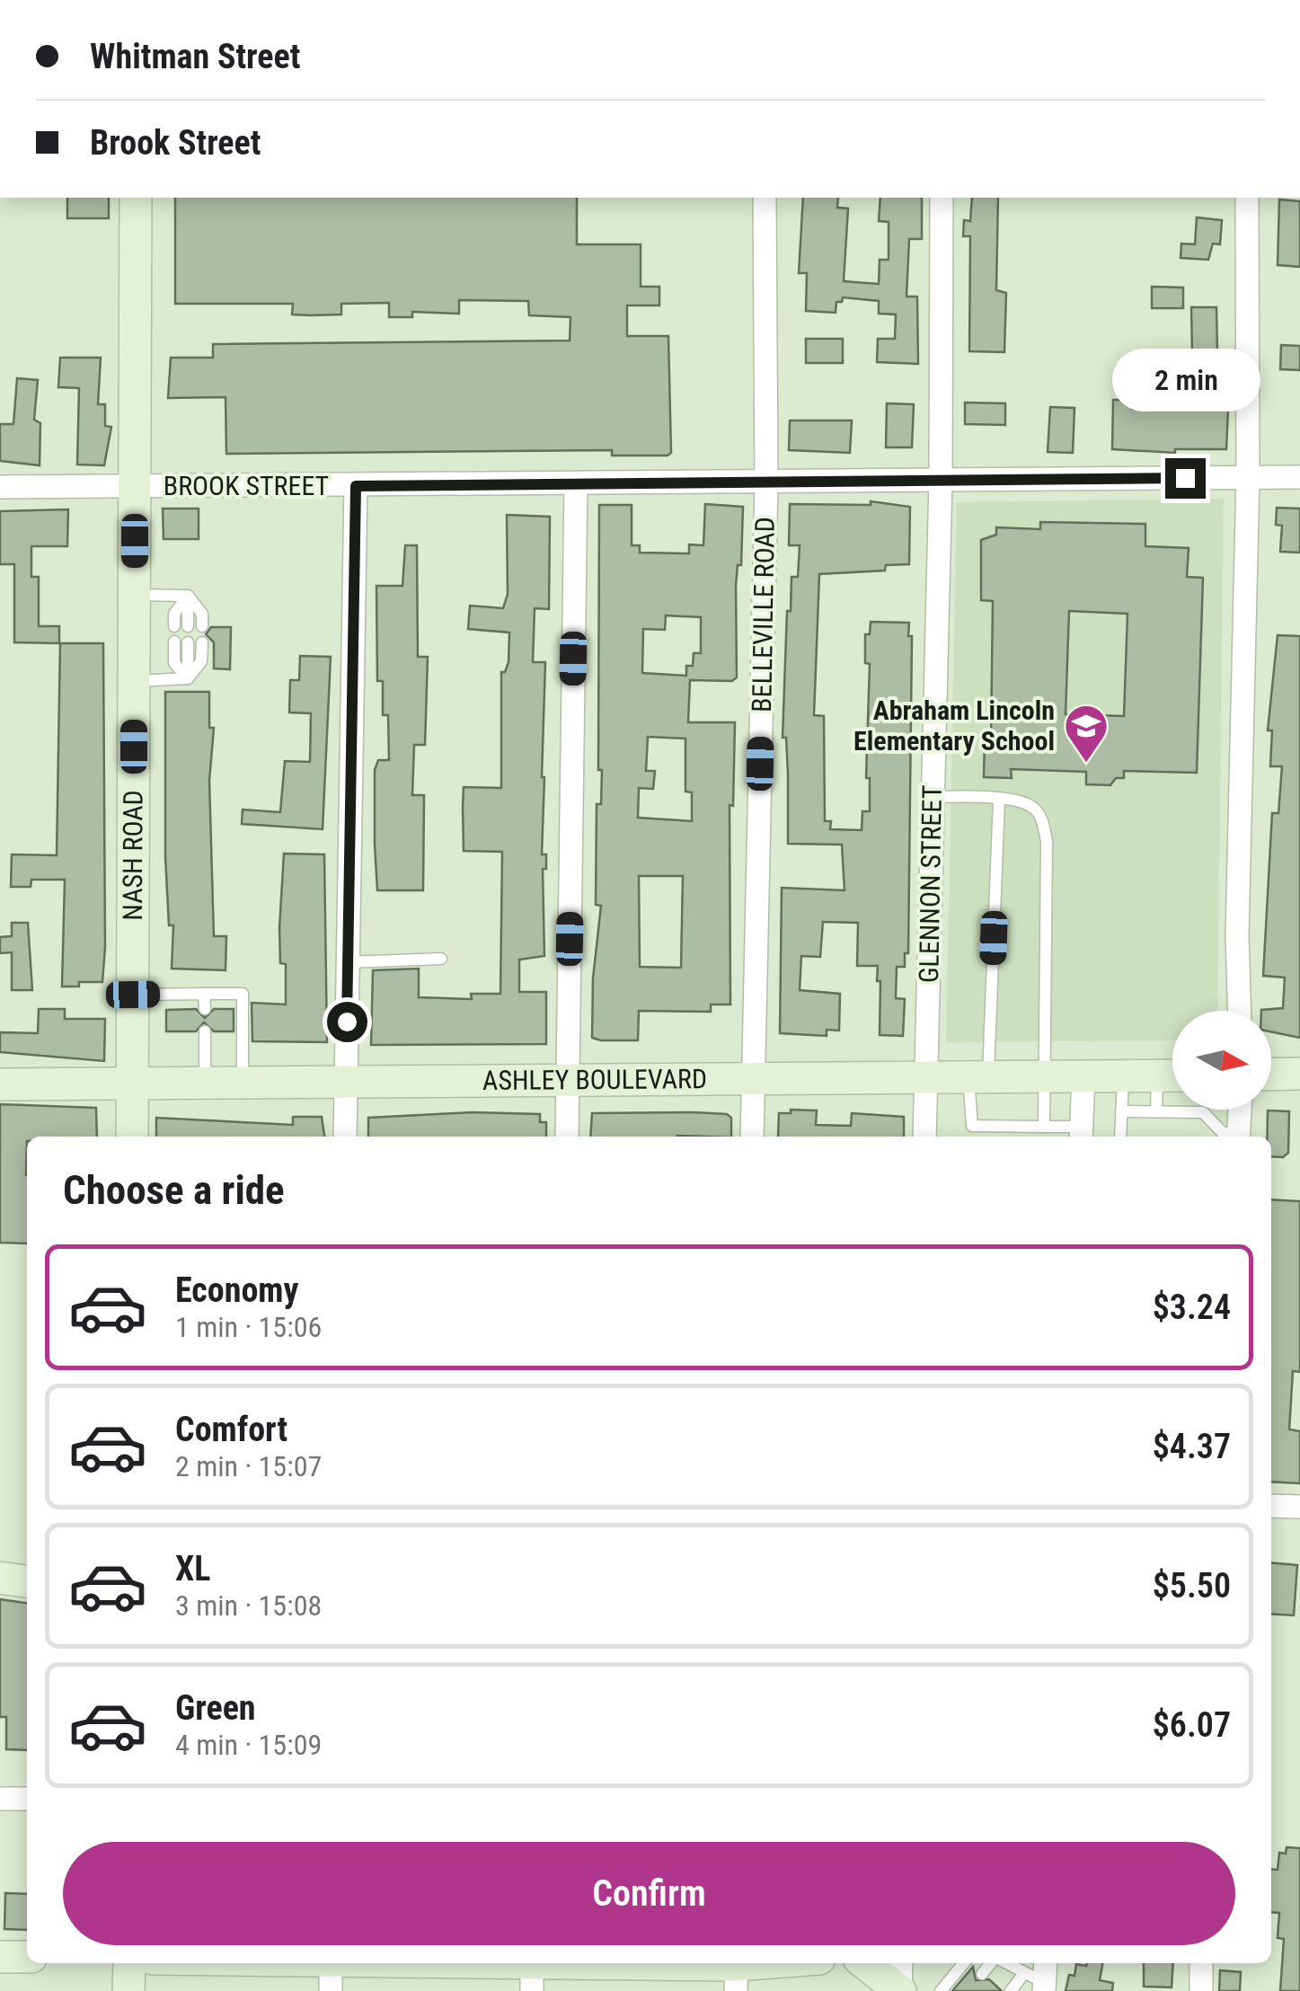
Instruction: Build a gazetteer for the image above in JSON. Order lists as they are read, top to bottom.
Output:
{
  "streets": {
    "main road": ["NASH ROAD", "ASHLEY BOULEVARD"],
    "street": ["BROOK STREET", "BELLEVILLE ROAD", "GLENNON STREET"]
  },
  "crossings": [
    ["BROOK STREET", "BELLEVILLE ROAD"],
    ["BROOK STREET", "NASH ROAD"],
    ["BROOK STREET", "GLENNON STREET"],
    ["BELLEVILLE ROAD", "ASHLEY BOULEVARD"],
    ["NASH ROAD", "ASHLEY BOULEVARD"],
    ["GLENNON STREET", "ASHLEY BOULEVARD"]
  ],
  "places": {
    "school or university": ["Abraham Lincoln Elementary School"]
  },
  "north": "right",
  "page": {
    "banner": ["Whitman Street", "Brook Street"],
    "bubble": "2 min",
    "heading": "Choose a ride",
    "list": [
      {
        "name": "Economy",
        "note": "1 min · 15:06",
        "value": "$3.24"
      },
      {
        "name": "Comfort",
        "note": "2 min · 15:07",
        "value": "$4.37"
      },
      {
        "name": "XL",
        "note": "3 min · 15:08",
        "value": "$5.50"
      },
      {
        "name": "Green",
        "note": "4 min · 15:09",
        "value": "$6.07"
      }
    ],
    "buttons": "Confirm"
  }
}
